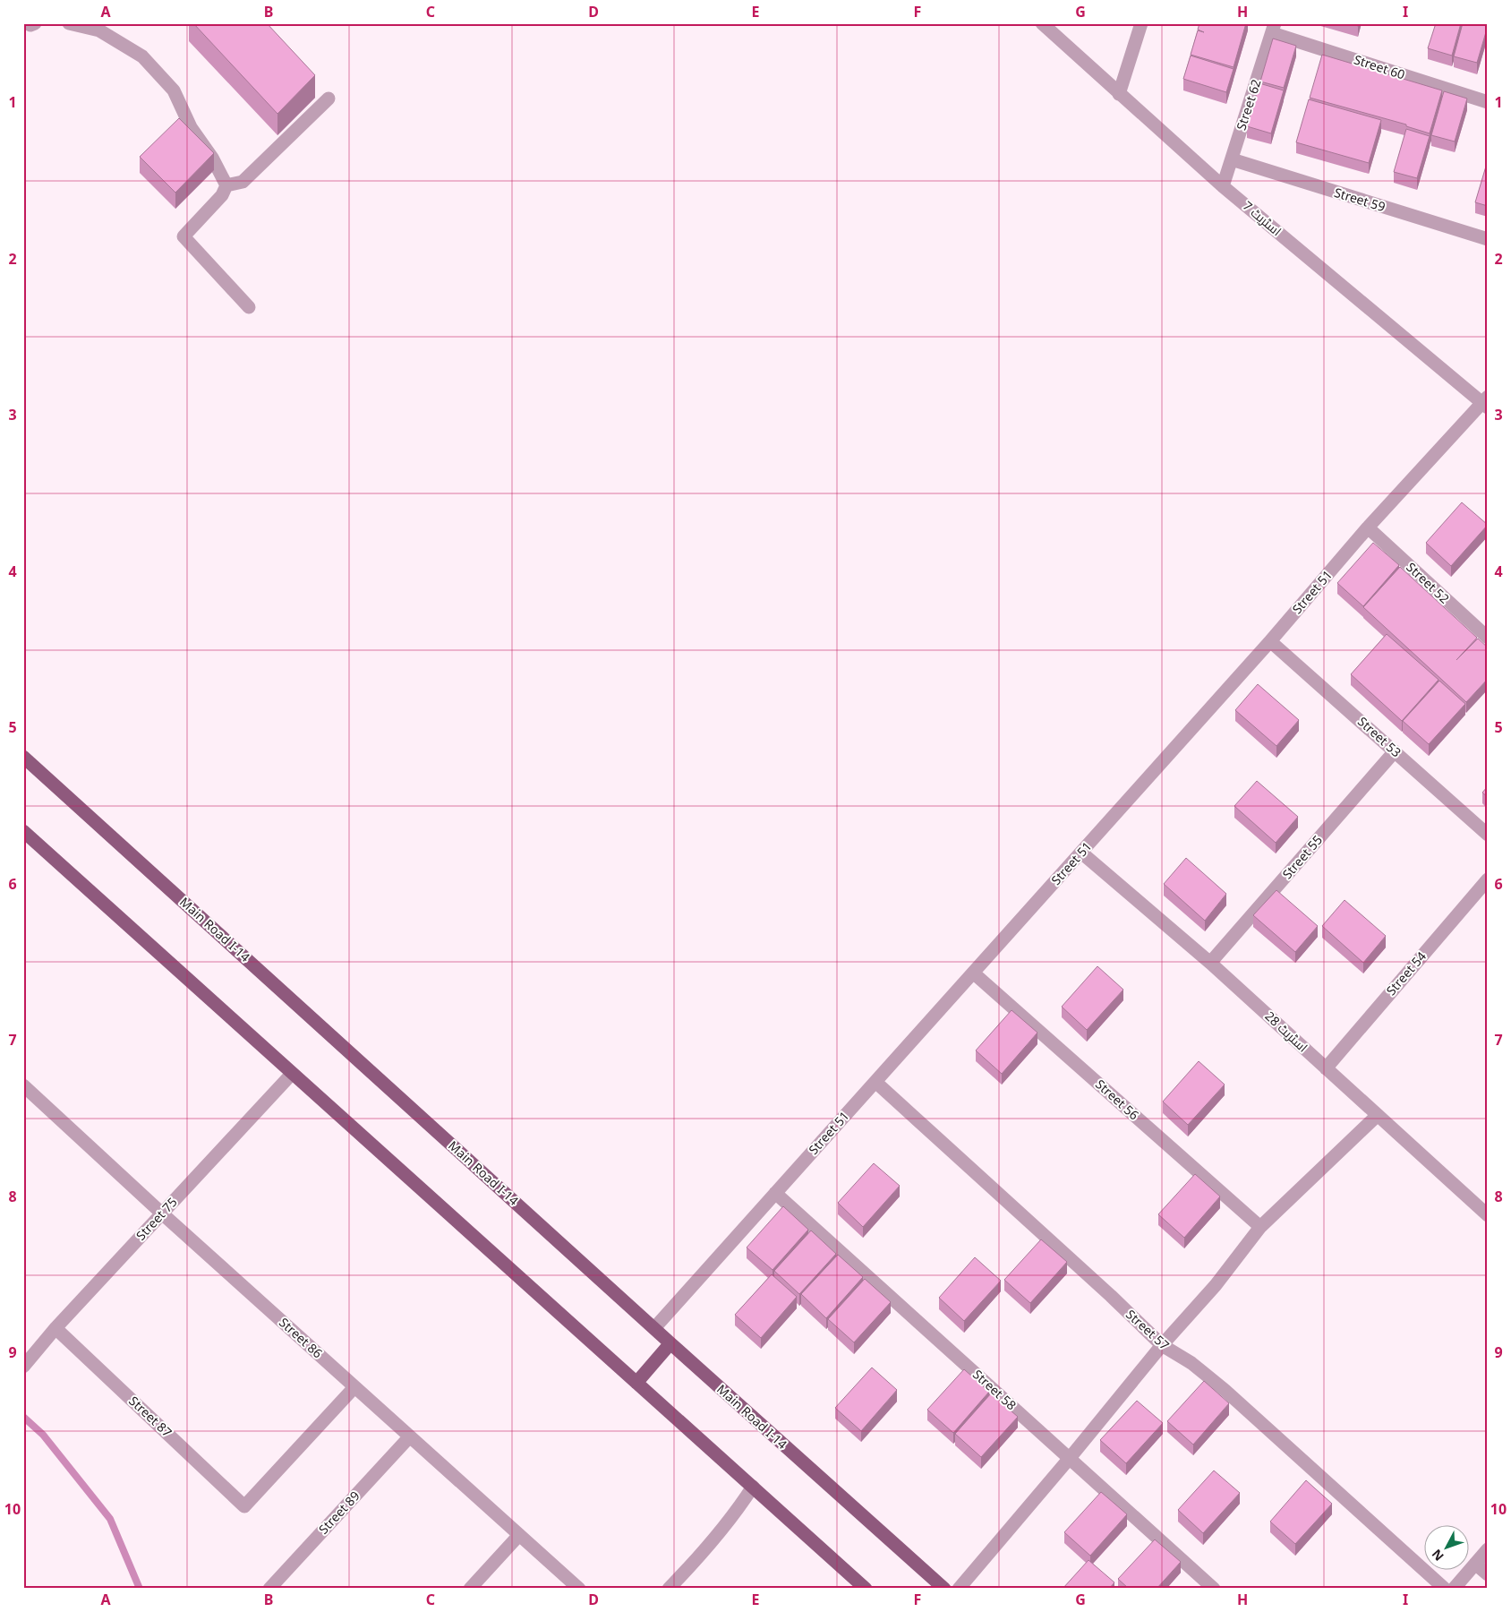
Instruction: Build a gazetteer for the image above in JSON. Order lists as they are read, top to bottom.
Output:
{
  "streets": {
    "main road": ["Main Road I-14"],
    "street": [
      "Street 60",
      "Street 62",
      "Street 59",
      "اسٹریٹ 7",
      "Street 52",
      "Street 51",
      "Street 53",
      "Street 55",
      "Street 54",
      "اسٹریٹ 28",
      "Street 56",
      "Street 75",
      "Street 57",
      "Street 86",
      "Street 58",
      "Street 87",
      "Street 89"
    ]
  },
  "crossings": [
    ["Street 60", "Street 62"],
    ["Street 62", "Street 59"],
    ["Street 62", "اسٹریٹ 7"],
    ["اسٹریٹ 7", "Street 51"],
    ["Street 52", "Street 51"],
    ["Street 51", "Street 53"],
    ["Street 51", "Main Road I-14"],
    ["Street 51", "اسٹریٹ 28"],
    ["Street 51", "Street 56"],
    ["Street 51", "Street 57"],
    ["Street 51", "Street 58"],
    ["Street 53", "Street 55"],
    ["Street 55", "اسٹریٹ 28"],
    ["Street 54", "اسٹریٹ 28"],
    ["Street 75", "Street 86"],
    ["Street 75", "Street 87"],
    ["Street 86", "Street 87"],
    ["Street 86", "Street 89"]
  ],
  "north": "bottom left",
  "grid": {
    "columns": [
      "A",
      "B",
      "C",
      "D",
      "E",
      "F",
      "G",
      "H",
      "I"
    ],
    "rows": [
      "1",
      "2",
      "3",
      "4",
      "5",
      "6",
      "7",
      "8",
      "9",
      "10"
    ]
  }
}
